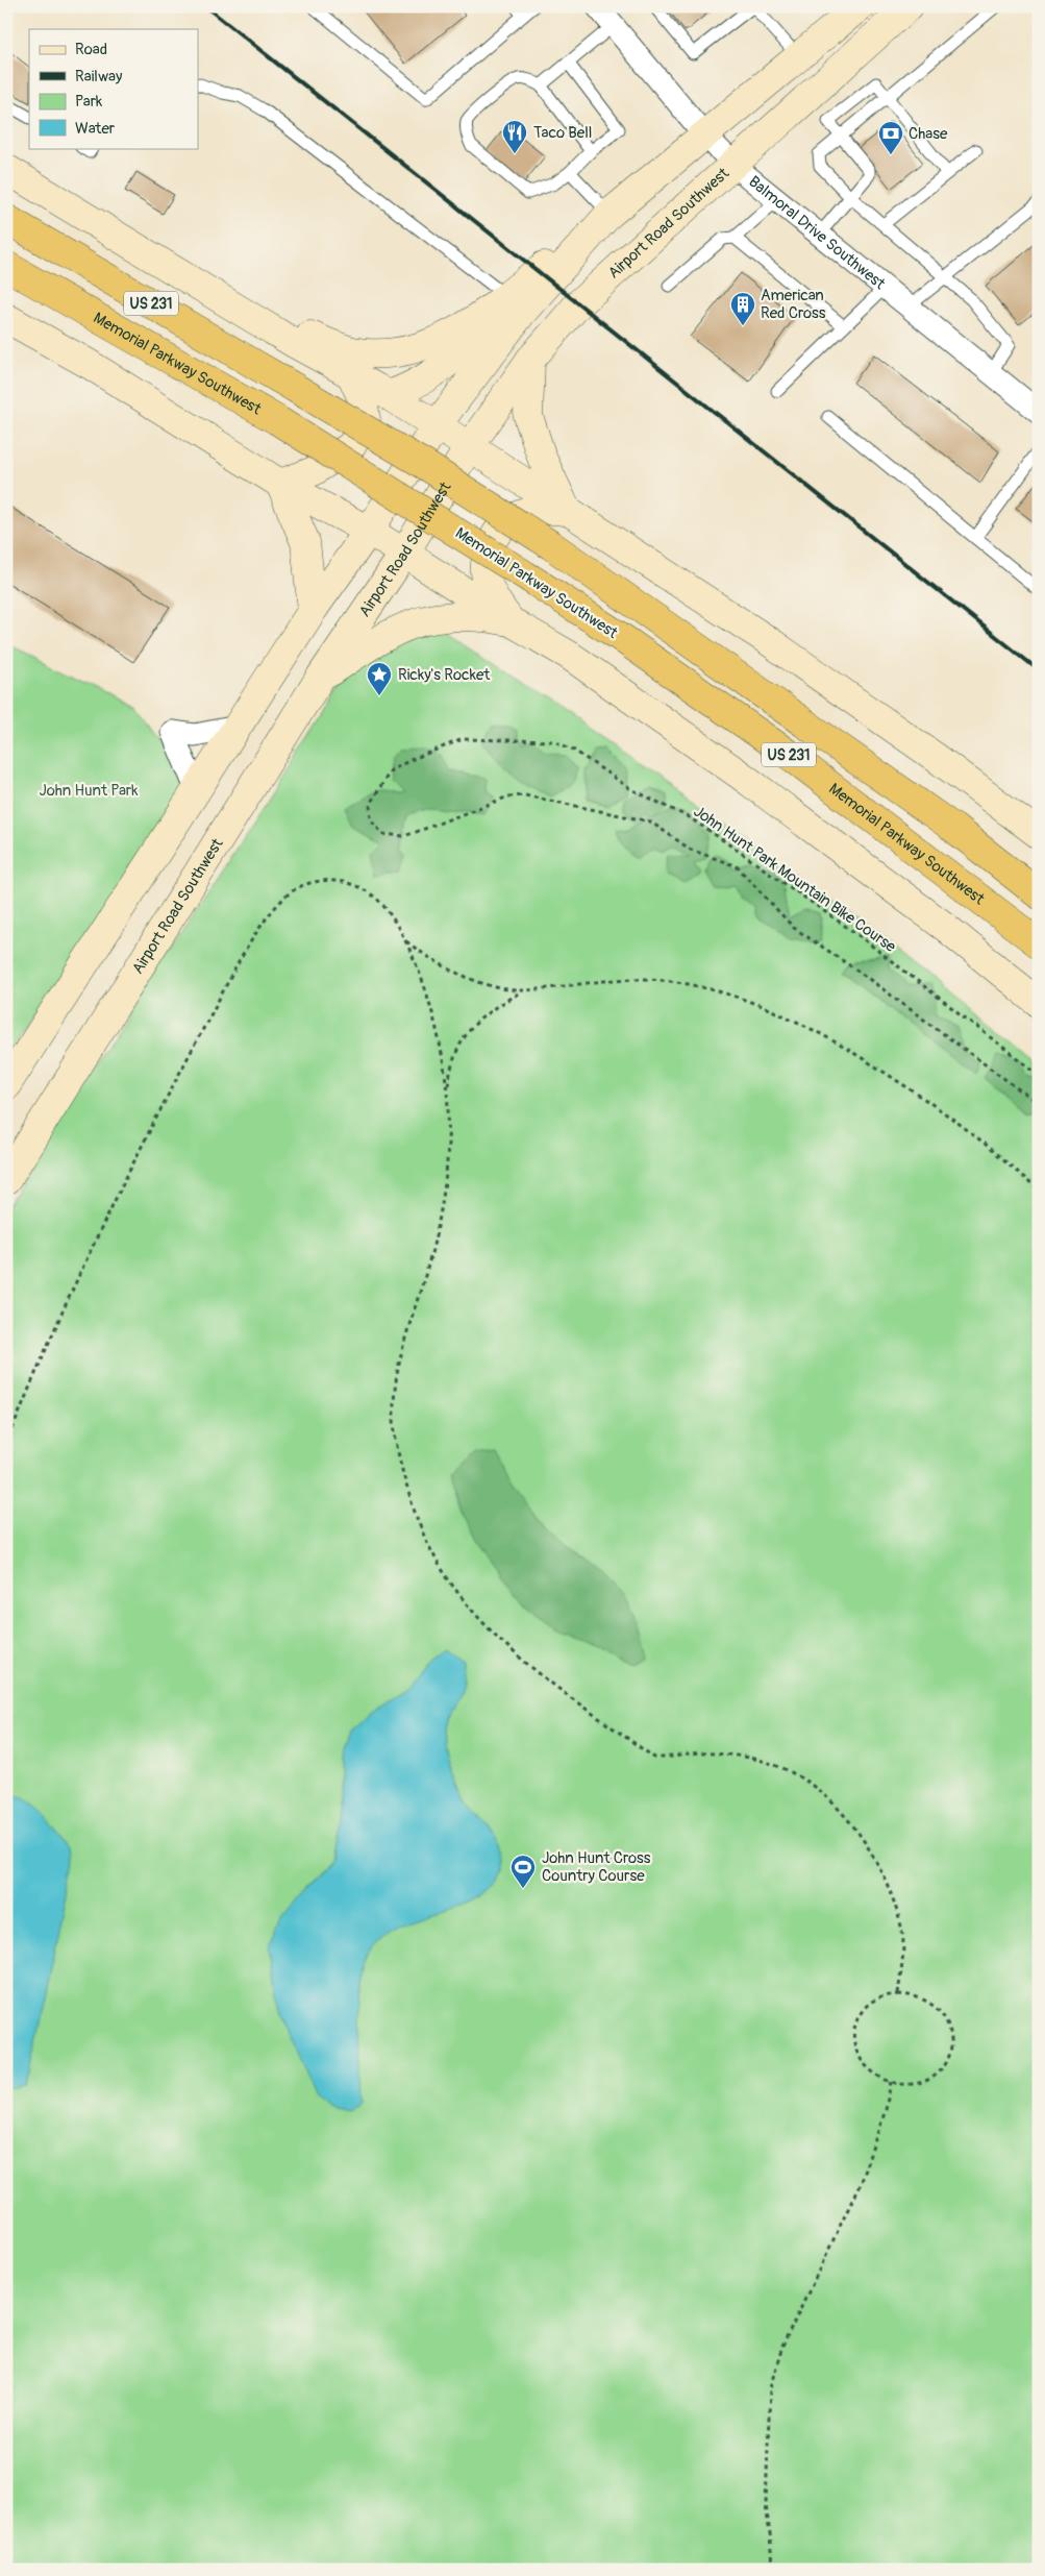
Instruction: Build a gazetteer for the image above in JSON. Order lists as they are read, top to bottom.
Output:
{
  "streets": {
    "highway": ["US 231", "Memorial Parkway Southwest"],
    "main road": ["Airport Road Southwest"],
    "street": ["Balmoral Drive Southwest"],
    "path": ["John Hunt Park Mountain Bike Course"]
  },
  "crossings": [
    ["Airport Road Southwest", "Balmoral Drive Southwest"]
  ],
  "parks": ["John Hunt Park"],
  "places": {
    "restaurant": ["Taco Bell"],
    "bank": ["Chase"],
    "building": ["American Red Cross"],
    "place": ["Ricky's Rocket"],
    "sports": ["John Hunt Cross Country Course"]
  },
  "legend": [
    "Road",
    "Railway",
    "Park",
    "Water"
  ]
}
